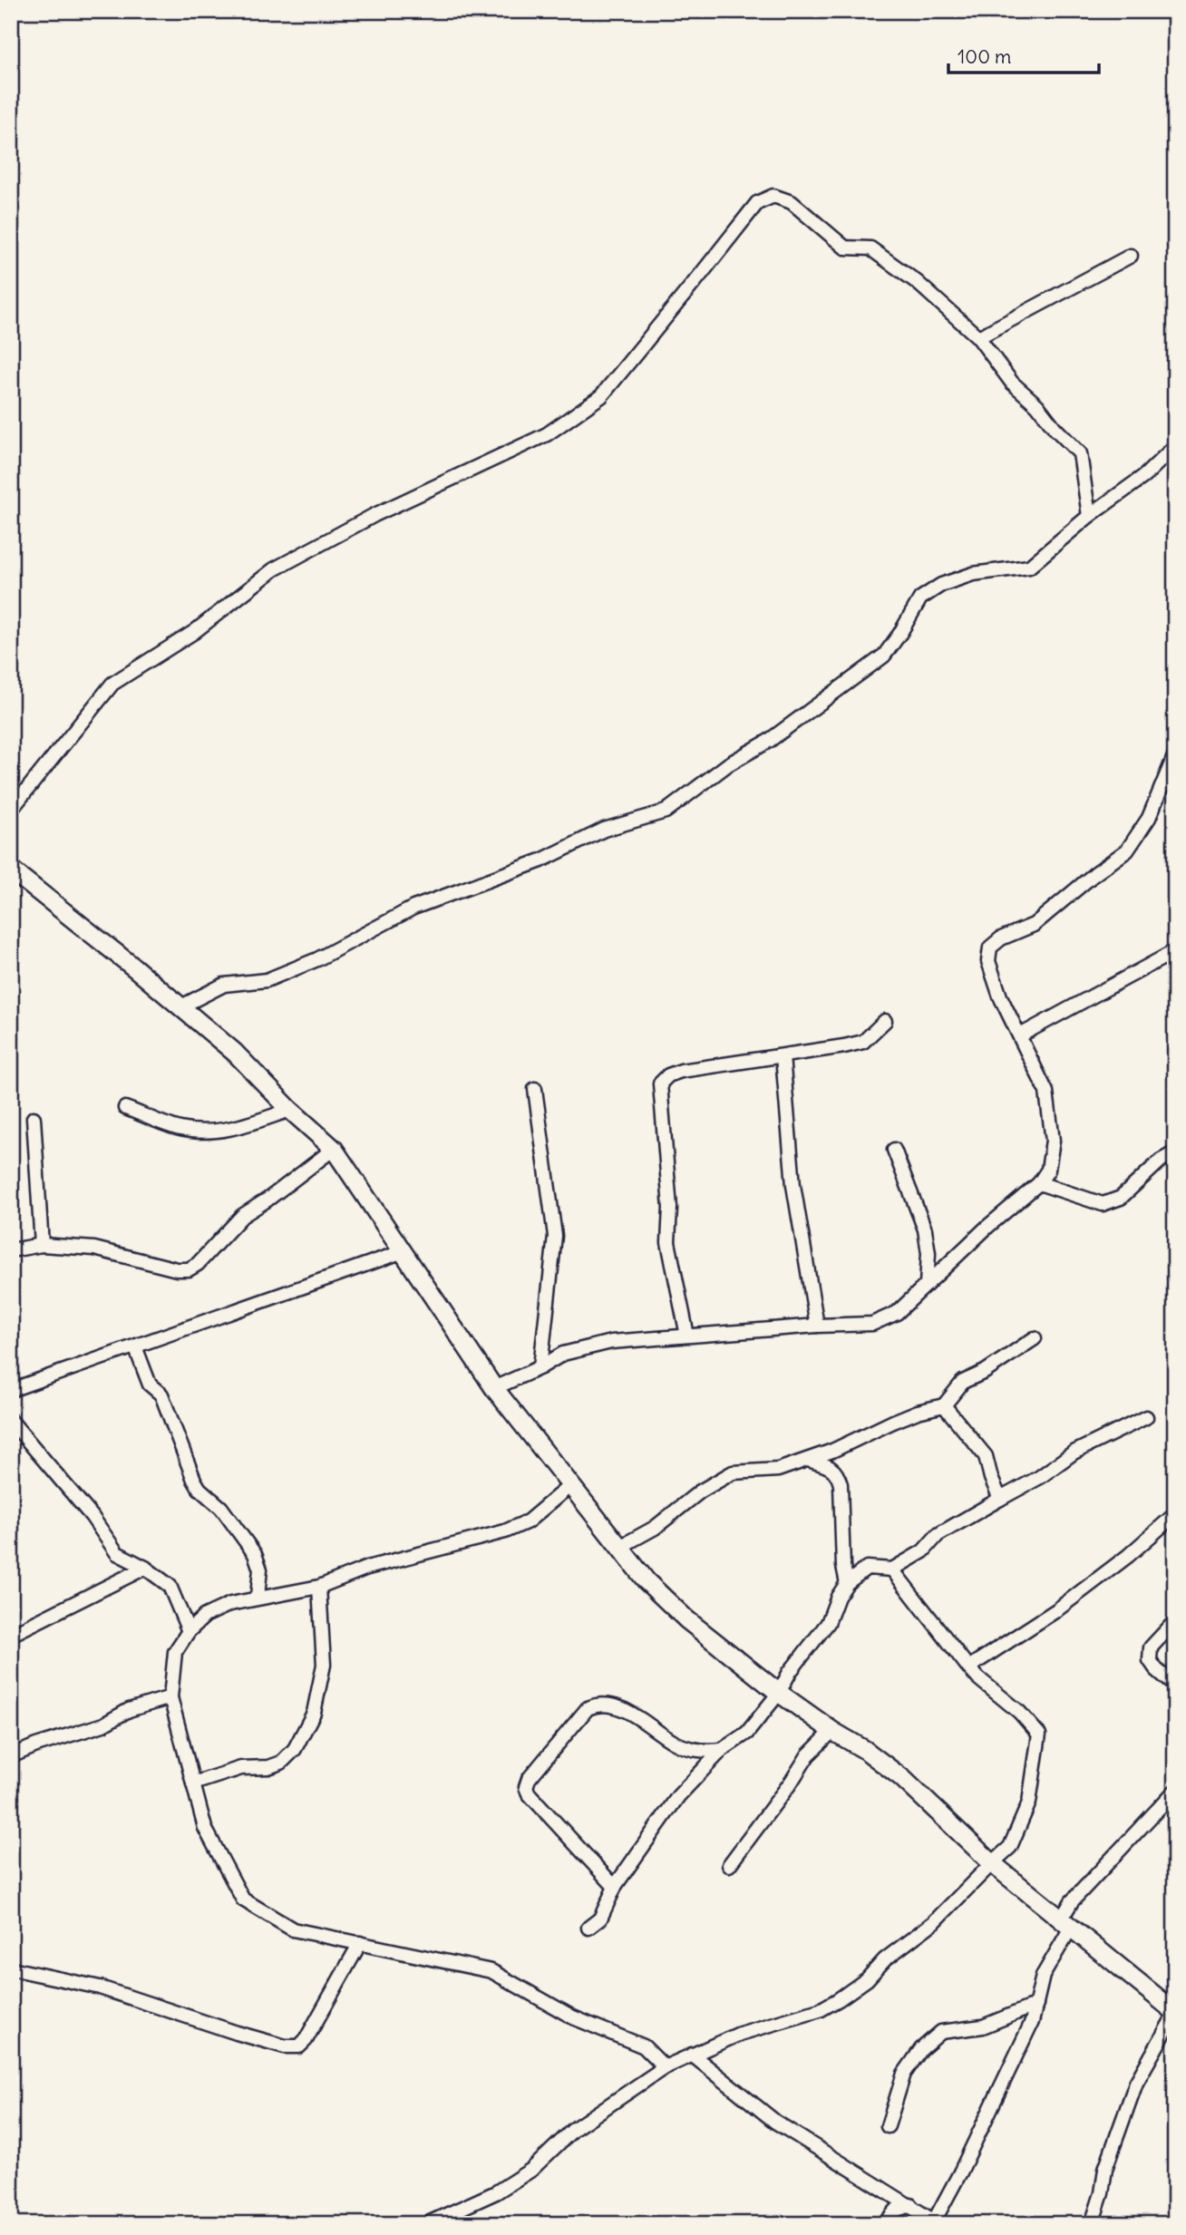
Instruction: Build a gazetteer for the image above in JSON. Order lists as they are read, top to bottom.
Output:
{
  "scale_bar": "100 m"
}
